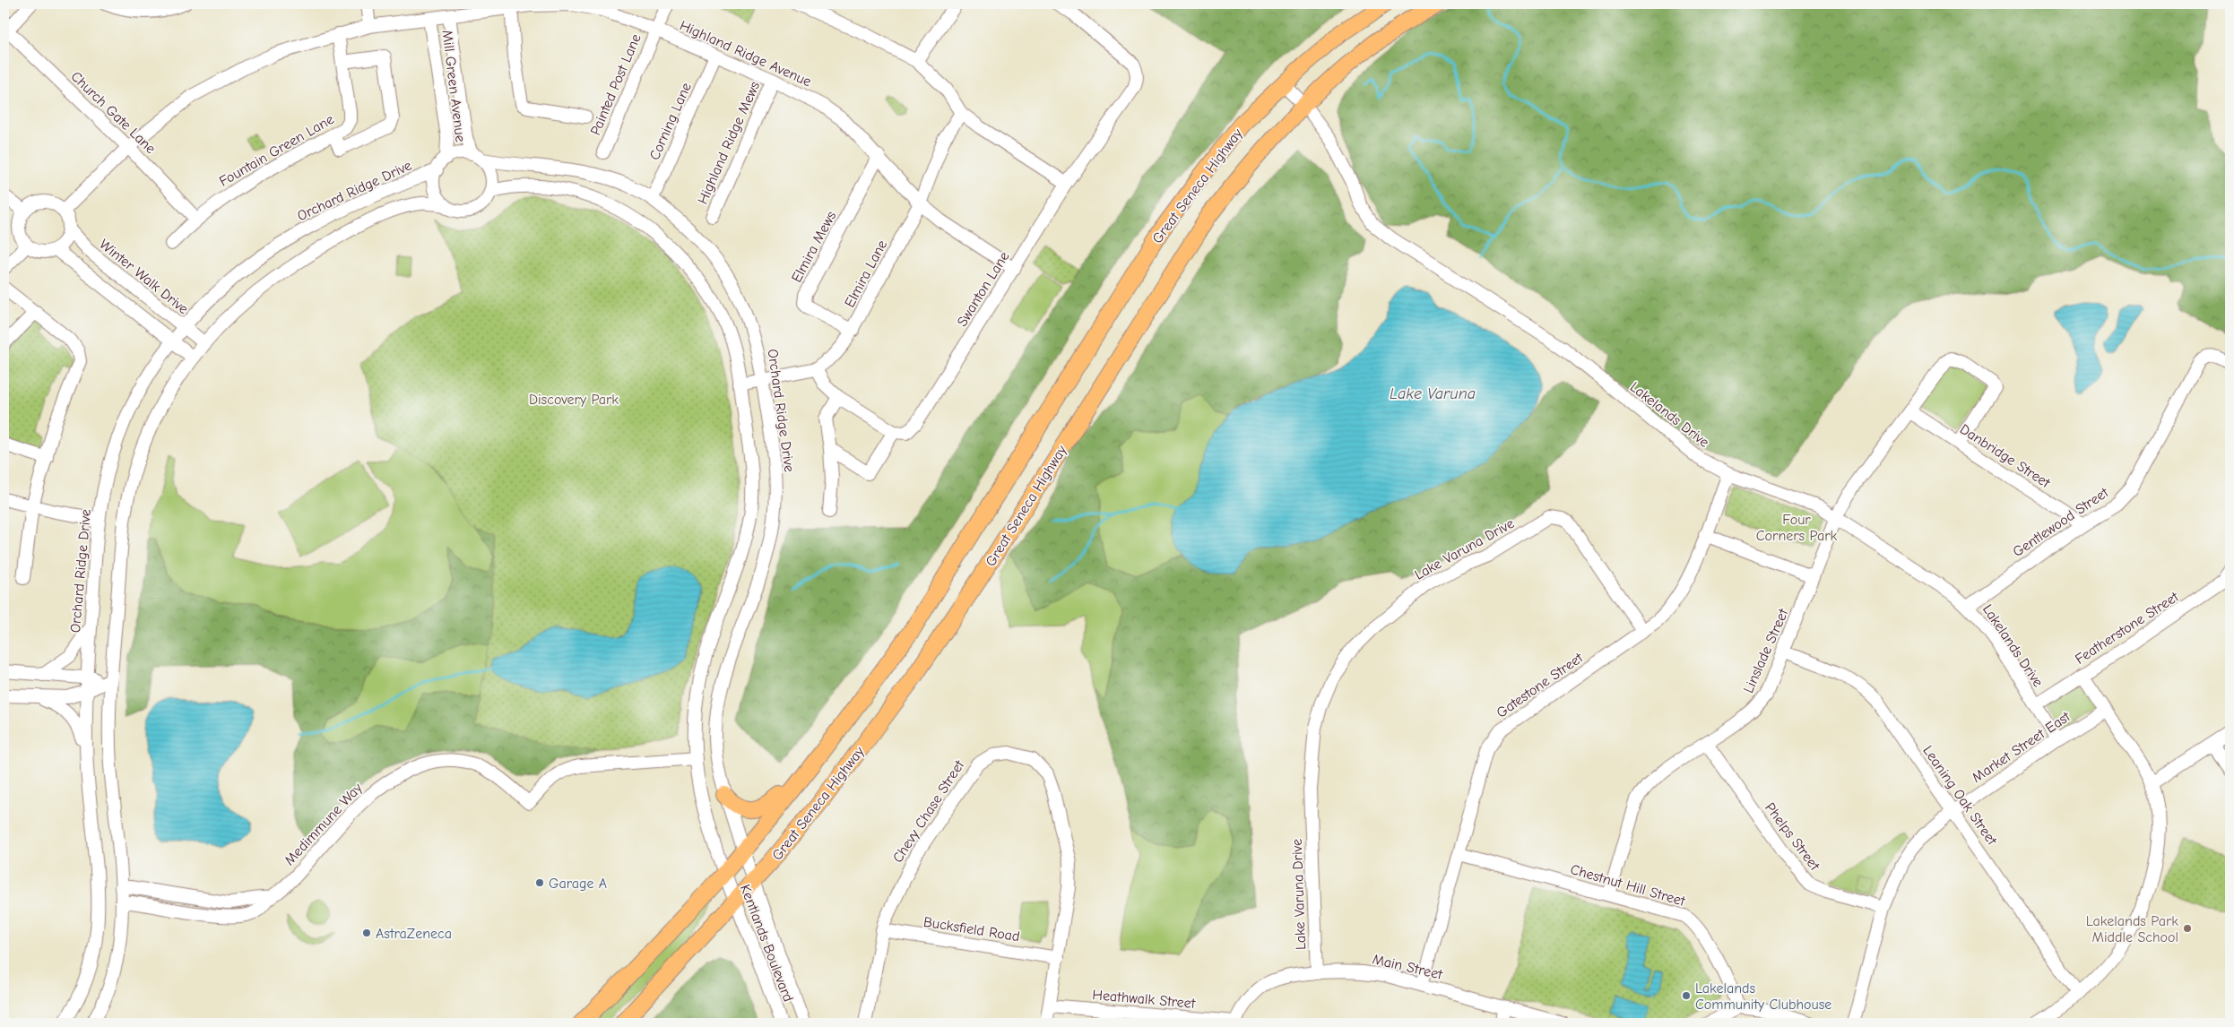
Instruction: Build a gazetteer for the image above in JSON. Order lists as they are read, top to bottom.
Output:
{
  "streets": {
    "main road": ["Great Seneca Highway"],
    "street": [
      "Highland Ridge Avenue",
      "Painted Post Lane",
      "Mill Green Avenue",
      "Church Gate Lane",
      "Corning Lane",
      "Highland Ridge Mews",
      "Fountain Green Lane",
      "Orchard Ridge Drive",
      "Elmira Mews",
      "Elmira Lane",
      "Winter Walk Drive",
      "Swanton Lane",
      "Lakelands Drive",
      "Danbridge Street",
      "Gentlewood Street",
      "Lake Varuna Drive",
      "Featherstone Street",
      "Linslade Street",
      "Gatestone Street",
      "Market Street East",
      "Leaning Oak Street",
      "Chevy Chase Street",
      "Medimmune Way",
      "Phelps Street",
      "Chestnut Hill Street",
      "Bucksfield Road",
      "Kentlands Boulevard",
      "Main Street",
      "Heathwalk Street"
    ]
  },
  "crossings": [
    ["Highland Ridge Avenue", "Painted Post Lane"],
    ["Highland Ridge Avenue", "Mill Green Avenue"],
    ["Highland Ridge Avenue", "Church Gate Lane"],
    ["Highland Ridge Avenue", "Corning Lane"],
    ["Highland Ridge Avenue", "Highland Ridge Mews"],
    ["Highland Ridge Avenue", "Fountain Green Lane"],
    ["Highland Ridge Avenue", "Elmira Mews"],
    ["Highland Ridge Avenue", "Elmira Lane"],
    ["Highland Ridge Avenue", "Winter Walk Drive"],
    ["Highland Ridge Avenue", "Swanton Lane"],
    ["Mill Green Avenue", "Orchard Ridge Drive"],
    ["Church Gate Lane", "Fountain Green Lane"],
    ["Corning Lane", "Orchard Ridge Drive"],
    ["Great Seneca Highway", "Orchard Ridge Drive"],
    ["Great Seneca Highway", "Lakelands Drive"],
    ["Great Seneca Highway", "Kentlands Boulevard"],
    ["Orchard Ridge Drive", "Elmira Lane"],
    ["Orchard Ridge Drive", "Winter Walk Drive"],
    ["Orchard Ridge Drive", "Kentlands Boulevard"],
    ["Elmira Mews", "Elmira Lane"],
    ["Lakelands Drive", "Gentlewood Street"],
    ["Lakelands Drive", "Featherstone Street"],
    ["Lakelands Drive", "Linslade Street"],
    ["Lakelands Drive", "Gatestone Street"],
    ["Lakelands Drive", "Market Street East"],
    ["Danbridge Street", "Gentlewood Street"],
    ["Danbridge Street", "Linslade Street"],
    ["Lake Varuna Drive", "Gatestone Street"],
    ["Lake Varuna Drive", "Main Street"],
    ["Linslade Street", "Leaning Oak Street"],
    ["Linslade Street", "Phelps Street"],
    ["Linslade Street", "Chestnut Hill Street"],
    ["Gatestone Street", "Chestnut Hill Street"],
    ["Gatestone Street", "Main Street"],
    ["Market Street East", "Leaning Oak Street"],
    ["Market Street East", "Phelps Street"],
    ["Chevy Chase Street", "Bucksfield Road"],
    ["Chevy Chase Street", "Heathwalk Street"],
    ["Main Street", "Heathwalk Street"]
  ],
  "water": ["Lake Varuna"],
  "parks": ["Discovery Park", "Four Corners Park"],
  "places": [
    "Garage A",
    "Lakelands Park Middle School",
    "AstraZeneca",
    "Lakelands Community Clubhouse"
  ]
}
